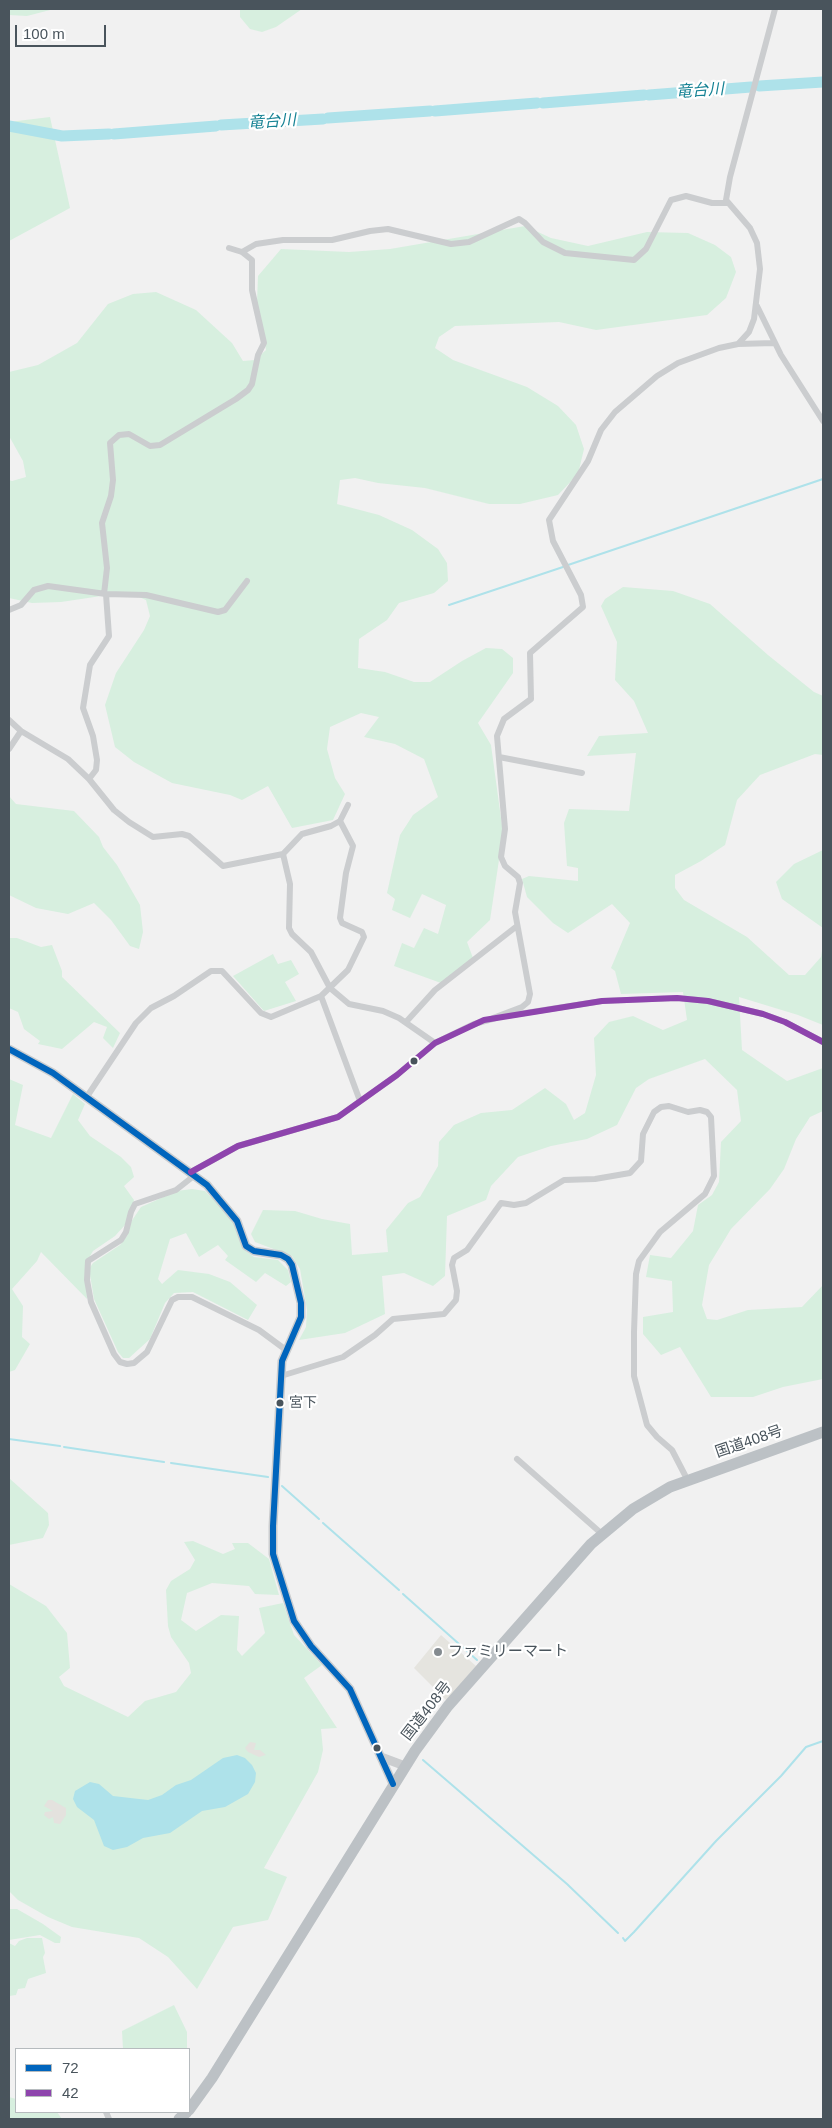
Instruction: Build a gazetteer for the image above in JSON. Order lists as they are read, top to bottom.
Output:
{
  "streets": {
    "highway": ["国道408号"]
  },
  "water": ["竜台川"],
  "places": ["宮下", "ファミリーマート"],
  "lines": ["transit line 42", "transit line 72"],
  "legend": ["72", "42"],
  "scale_bar": "100 m"
}
